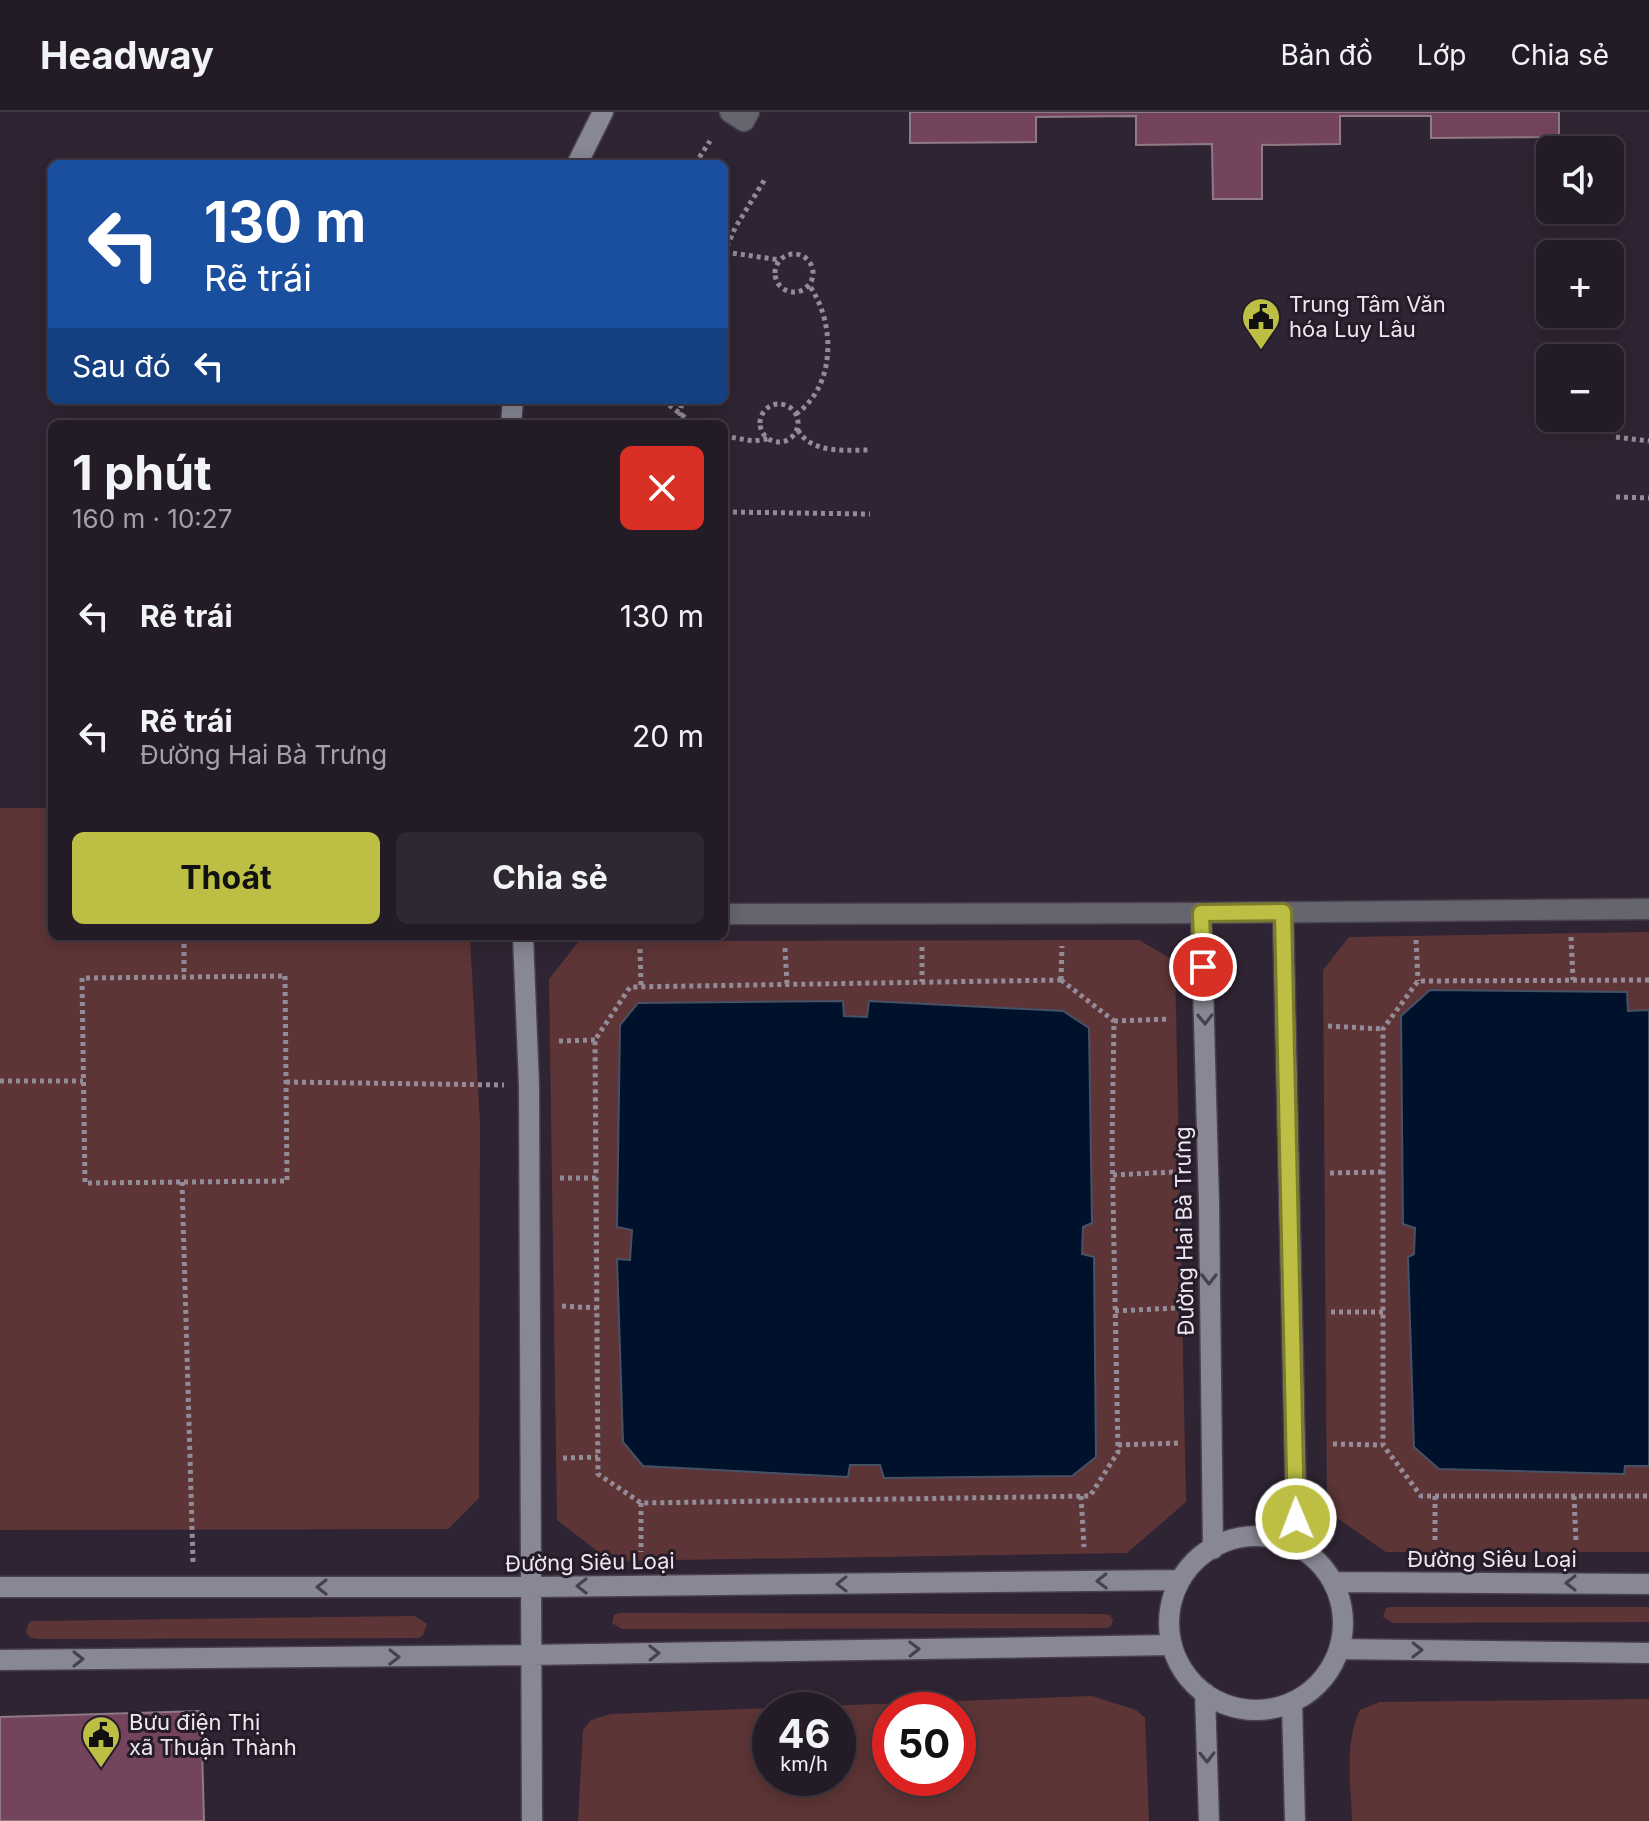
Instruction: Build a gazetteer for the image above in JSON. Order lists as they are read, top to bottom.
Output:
{
  "streets": {
    "main road": ["Đường Hai Bà Trưng", "Đường Siêu Loại"]
  },
  "crossings": [
    ["Đường Hai Bà Trưng", "Đường Siêu Loại"]
  ],
  "places": {
    "public building": ["Trung Tâm Văn hóa Luy Lâu", "Bưu điện Thị xã Thuận Thành"]
  },
  "page": {
    "header": "Headway",
    "nav": ["Bản đồ", "Lớp", "Chia sẻ"],
    "map_buttons": ["+", "−"],
    "turn": ["130 m", "Rẽ trái"],
    "then": "Sau đó",
    "heading": ["1 phút", "160 m · 10:27"],
    "list": [
      {
        "name": "Rẽ trái",
        "value": "130 m"
      },
      {
        "name": "Rẽ trái",
        "note": "Đường Hai Bà Trưng",
        "value": "20 m"
      }
    ],
    "buttons": ["Thoát", "Chia sẻ"],
    "speed": "46 km/h",
    "limit": "50"
  }
}
